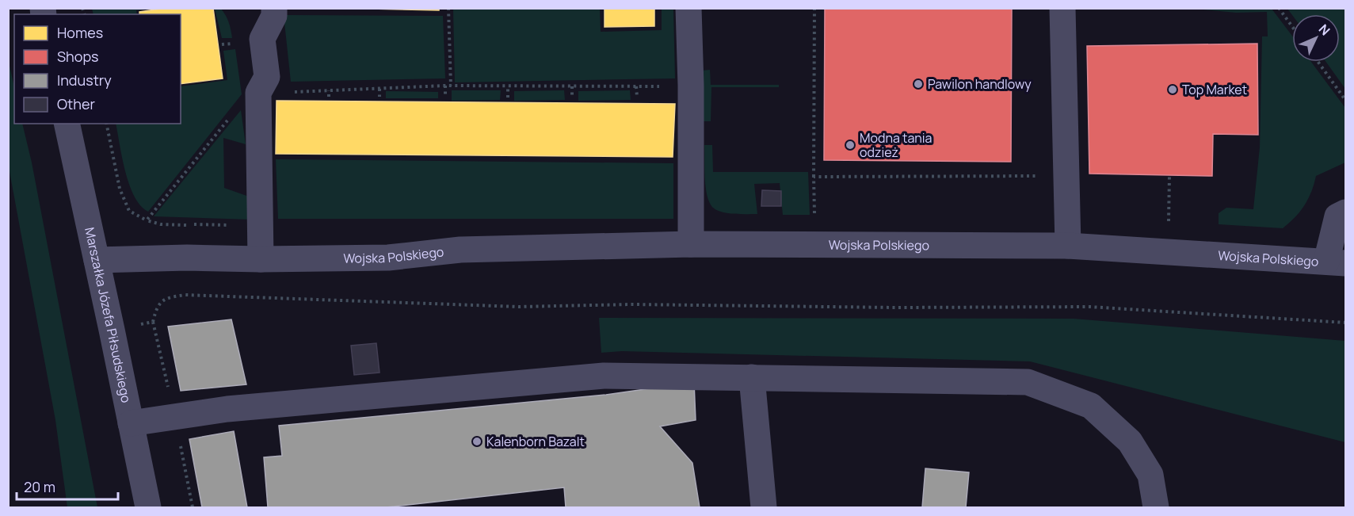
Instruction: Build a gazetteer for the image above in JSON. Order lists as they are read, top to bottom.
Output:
{
  "streets": {
    "street": ["Wojska Polskiego", "Marszałka Józefa Piłsudskiego"]
  },
  "crossings": [
    ["Wojska Polskiego", "Marszałka Józefa Piłsudskiego"]
  ],
  "places": [
    "Pawilon handlowy",
    "Top Market",
    "Modna tania odzież",
    "Kalenborn Bazalt"
  ],
  "legend": [
    "Homes",
    "Shops",
    "Industry",
    "Other"
  ],
  "scale_bar": "20 m",
  "north": "top right"
}
